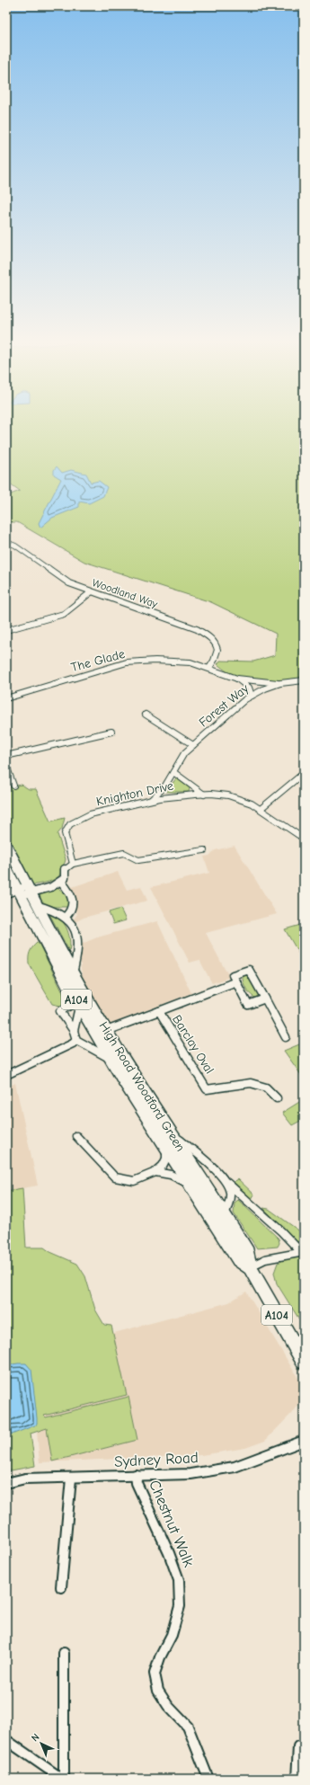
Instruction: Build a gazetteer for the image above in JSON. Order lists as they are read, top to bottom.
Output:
{
  "streets": {
    "main road": ["A104", "High Road Woodford Green"],
    "street": [
      "Woodland Way",
      "The Glade",
      "Forest Way",
      "Knighton Drive",
      "Barclay Oval",
      "Sydney Road",
      "Chestnut Walk"
    ]
  },
  "crossings": [
    ["Woodland Way", "The Glade"],
    ["The Glade", "Forest Way"],
    ["Forest Way", "Knighton Drive"],
    ["Barclay Oval", "High Road Woodford Green"],
    ["Sydney Road", "Chestnut Walk"]
  ],
  "north": "top left"
}
